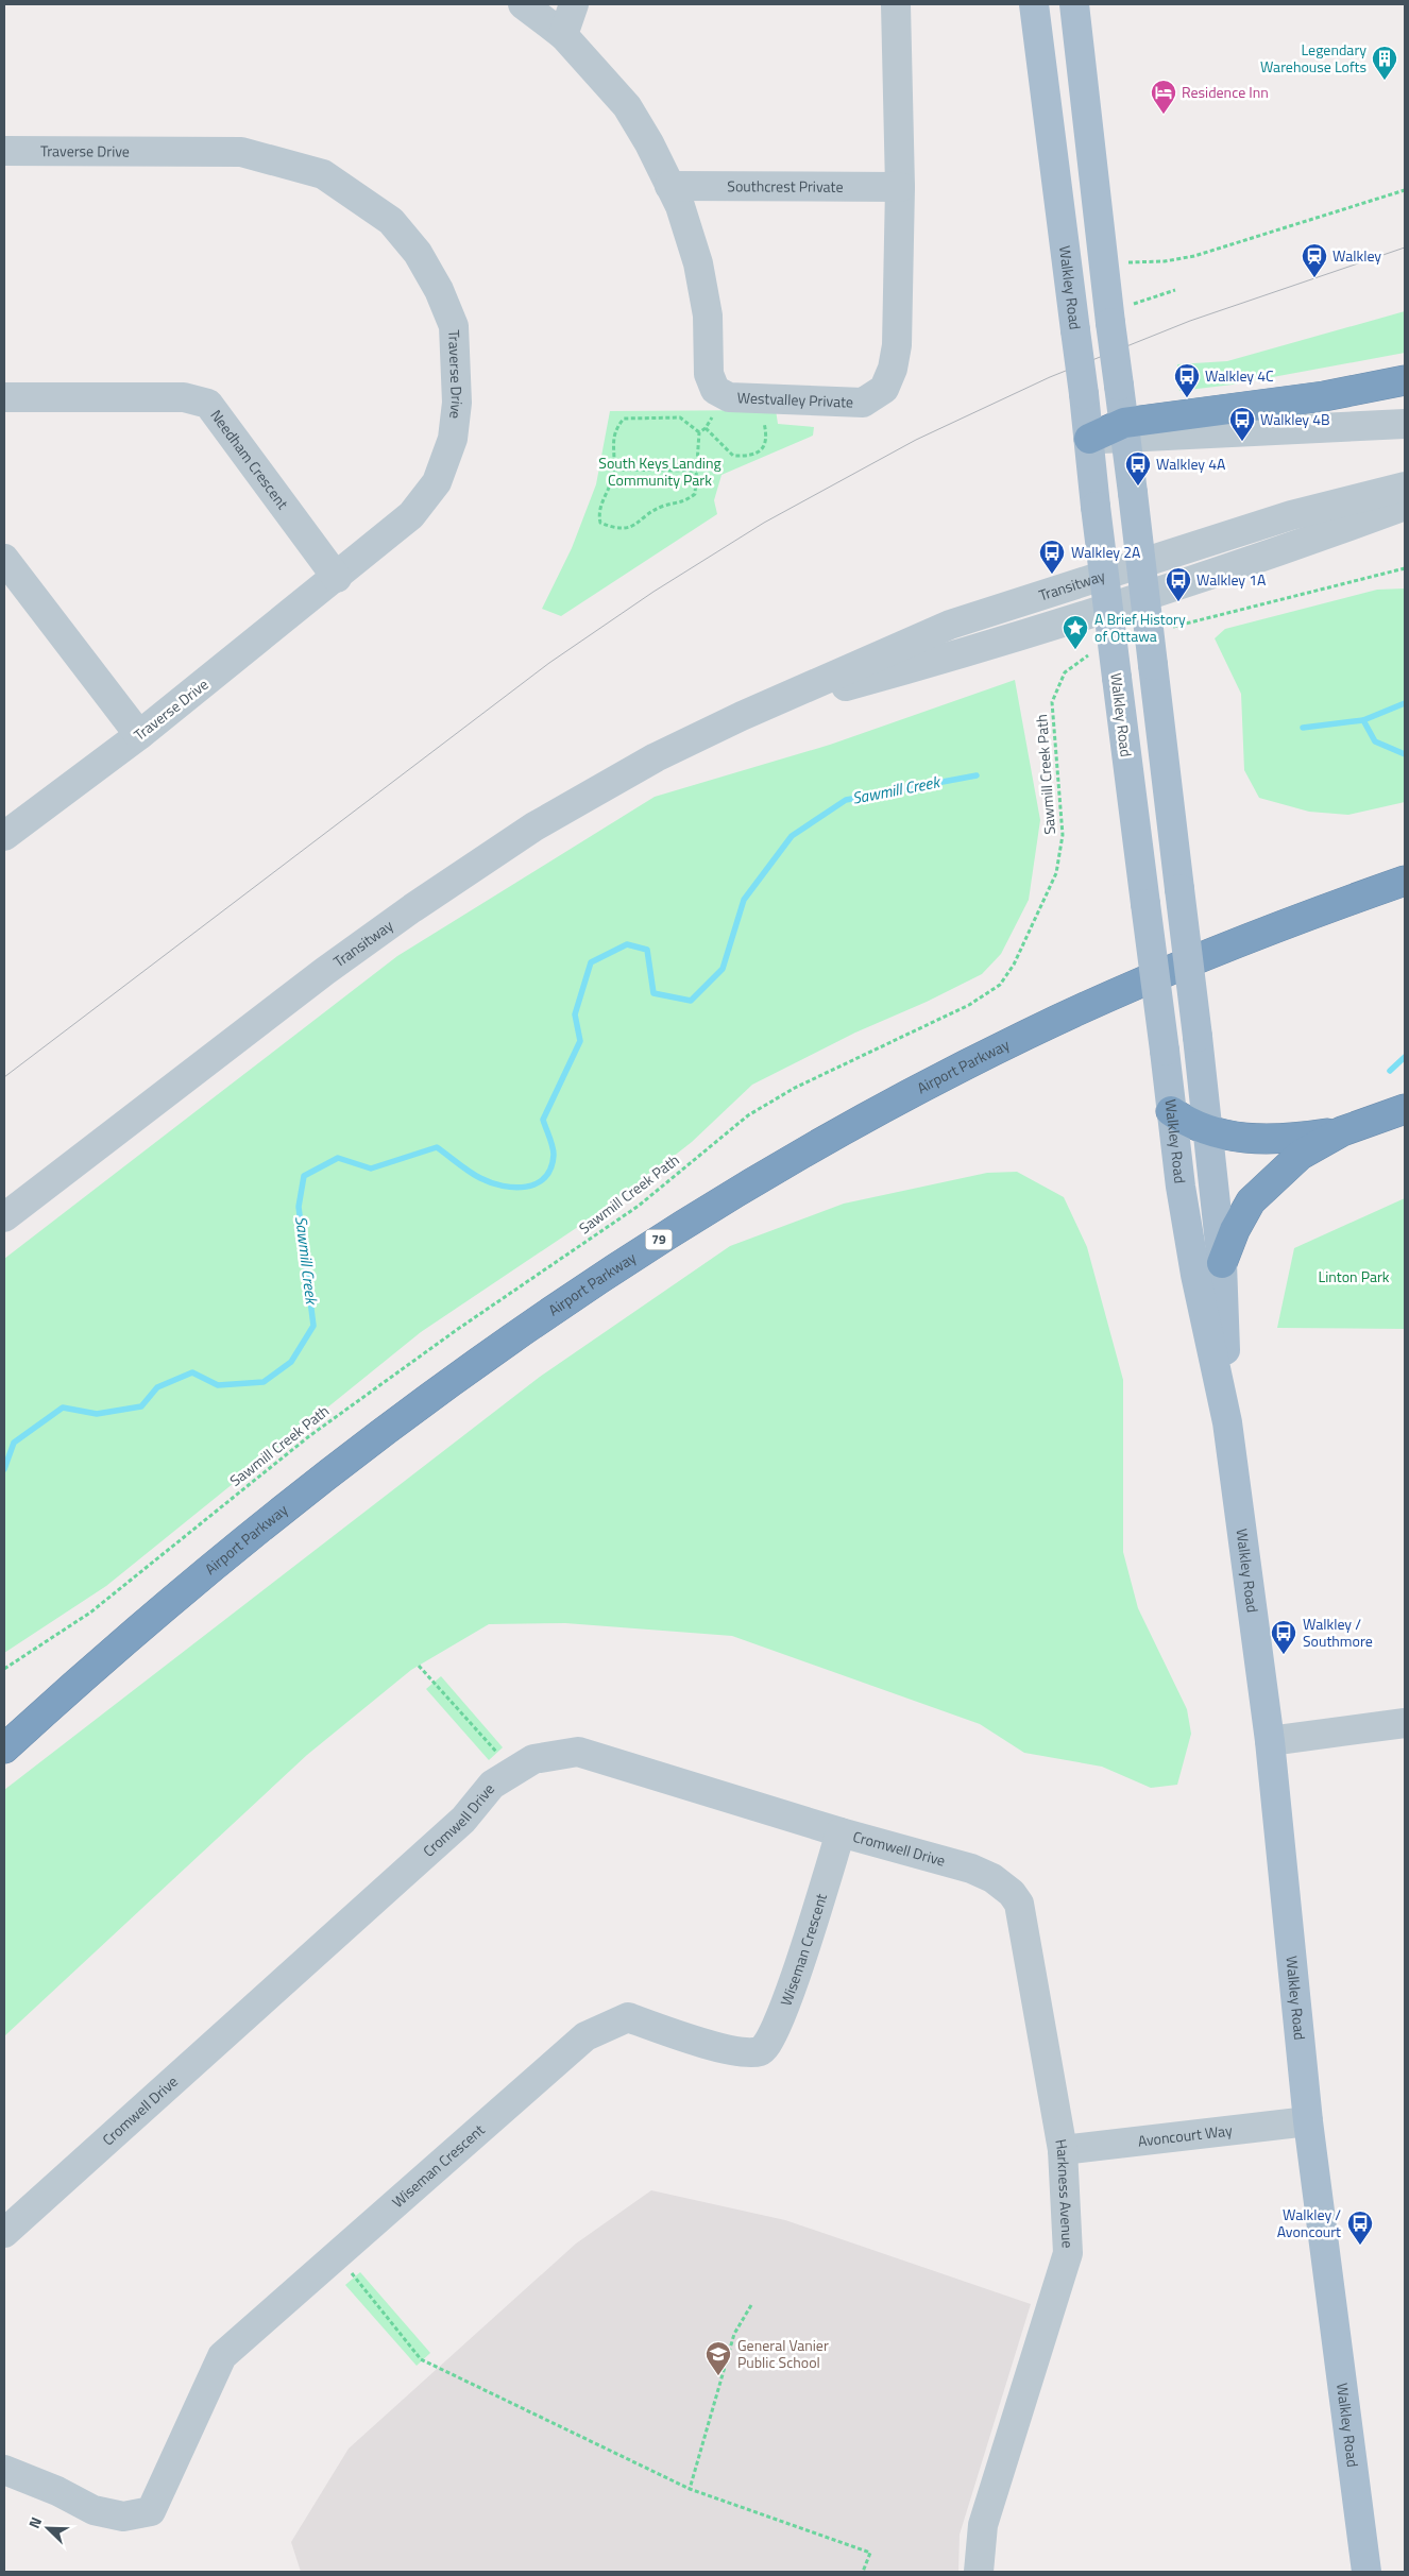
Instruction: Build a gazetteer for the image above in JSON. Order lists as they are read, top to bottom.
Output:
{
  "streets": {
    "highway": ["Airport Parkway", "79"],
    "main road": ["Walkley Road"],
    "street": [
      "Traverse Drive",
      "Southcrest Private",
      "Westvalley Private",
      "Needham Crescent",
      "Transitway",
      "Cromwell Drive",
      "Wiseman Crescent",
      "Avoncourt Way",
      "Harkness Avenue"
    ],
    "path": ["Sawmill Creek Path"]
  },
  "crossings": [
    ["Traverse Drive", "Needham Crescent"],
    ["Southcrest Private", "Westvalley Private"],
    ["Walkley Road", "Avoncourt Way"],
    ["Cromwell Drive", "Wiseman Crescent"],
    ["Cromwell Drive", "Harkness Avenue"],
    ["Avoncourt Way", "Harkness Avenue"]
  ],
  "water": ["Sawmill Creek"],
  "parks": ["South Keys Landing Community Park", "Linton Park"],
  "places": {
    "building": ["Legendary Warehouse Lofts"],
    "hotel": ["Residence Inn"],
    "station": ["Walkley"],
    "bus stop": [
      "Walkley 4C",
      "Walkley 4B",
      "Walkley 4A",
      "Walkley 2A",
      "Walkley 1A",
      "Walkley / Southmore",
      "Walkley / Avoncourt"
    ],
    "place": ["A Brief History of Ottawa"],
    "school or university": ["General Vanier Public School"]
  },
  "north": "top left"
}
